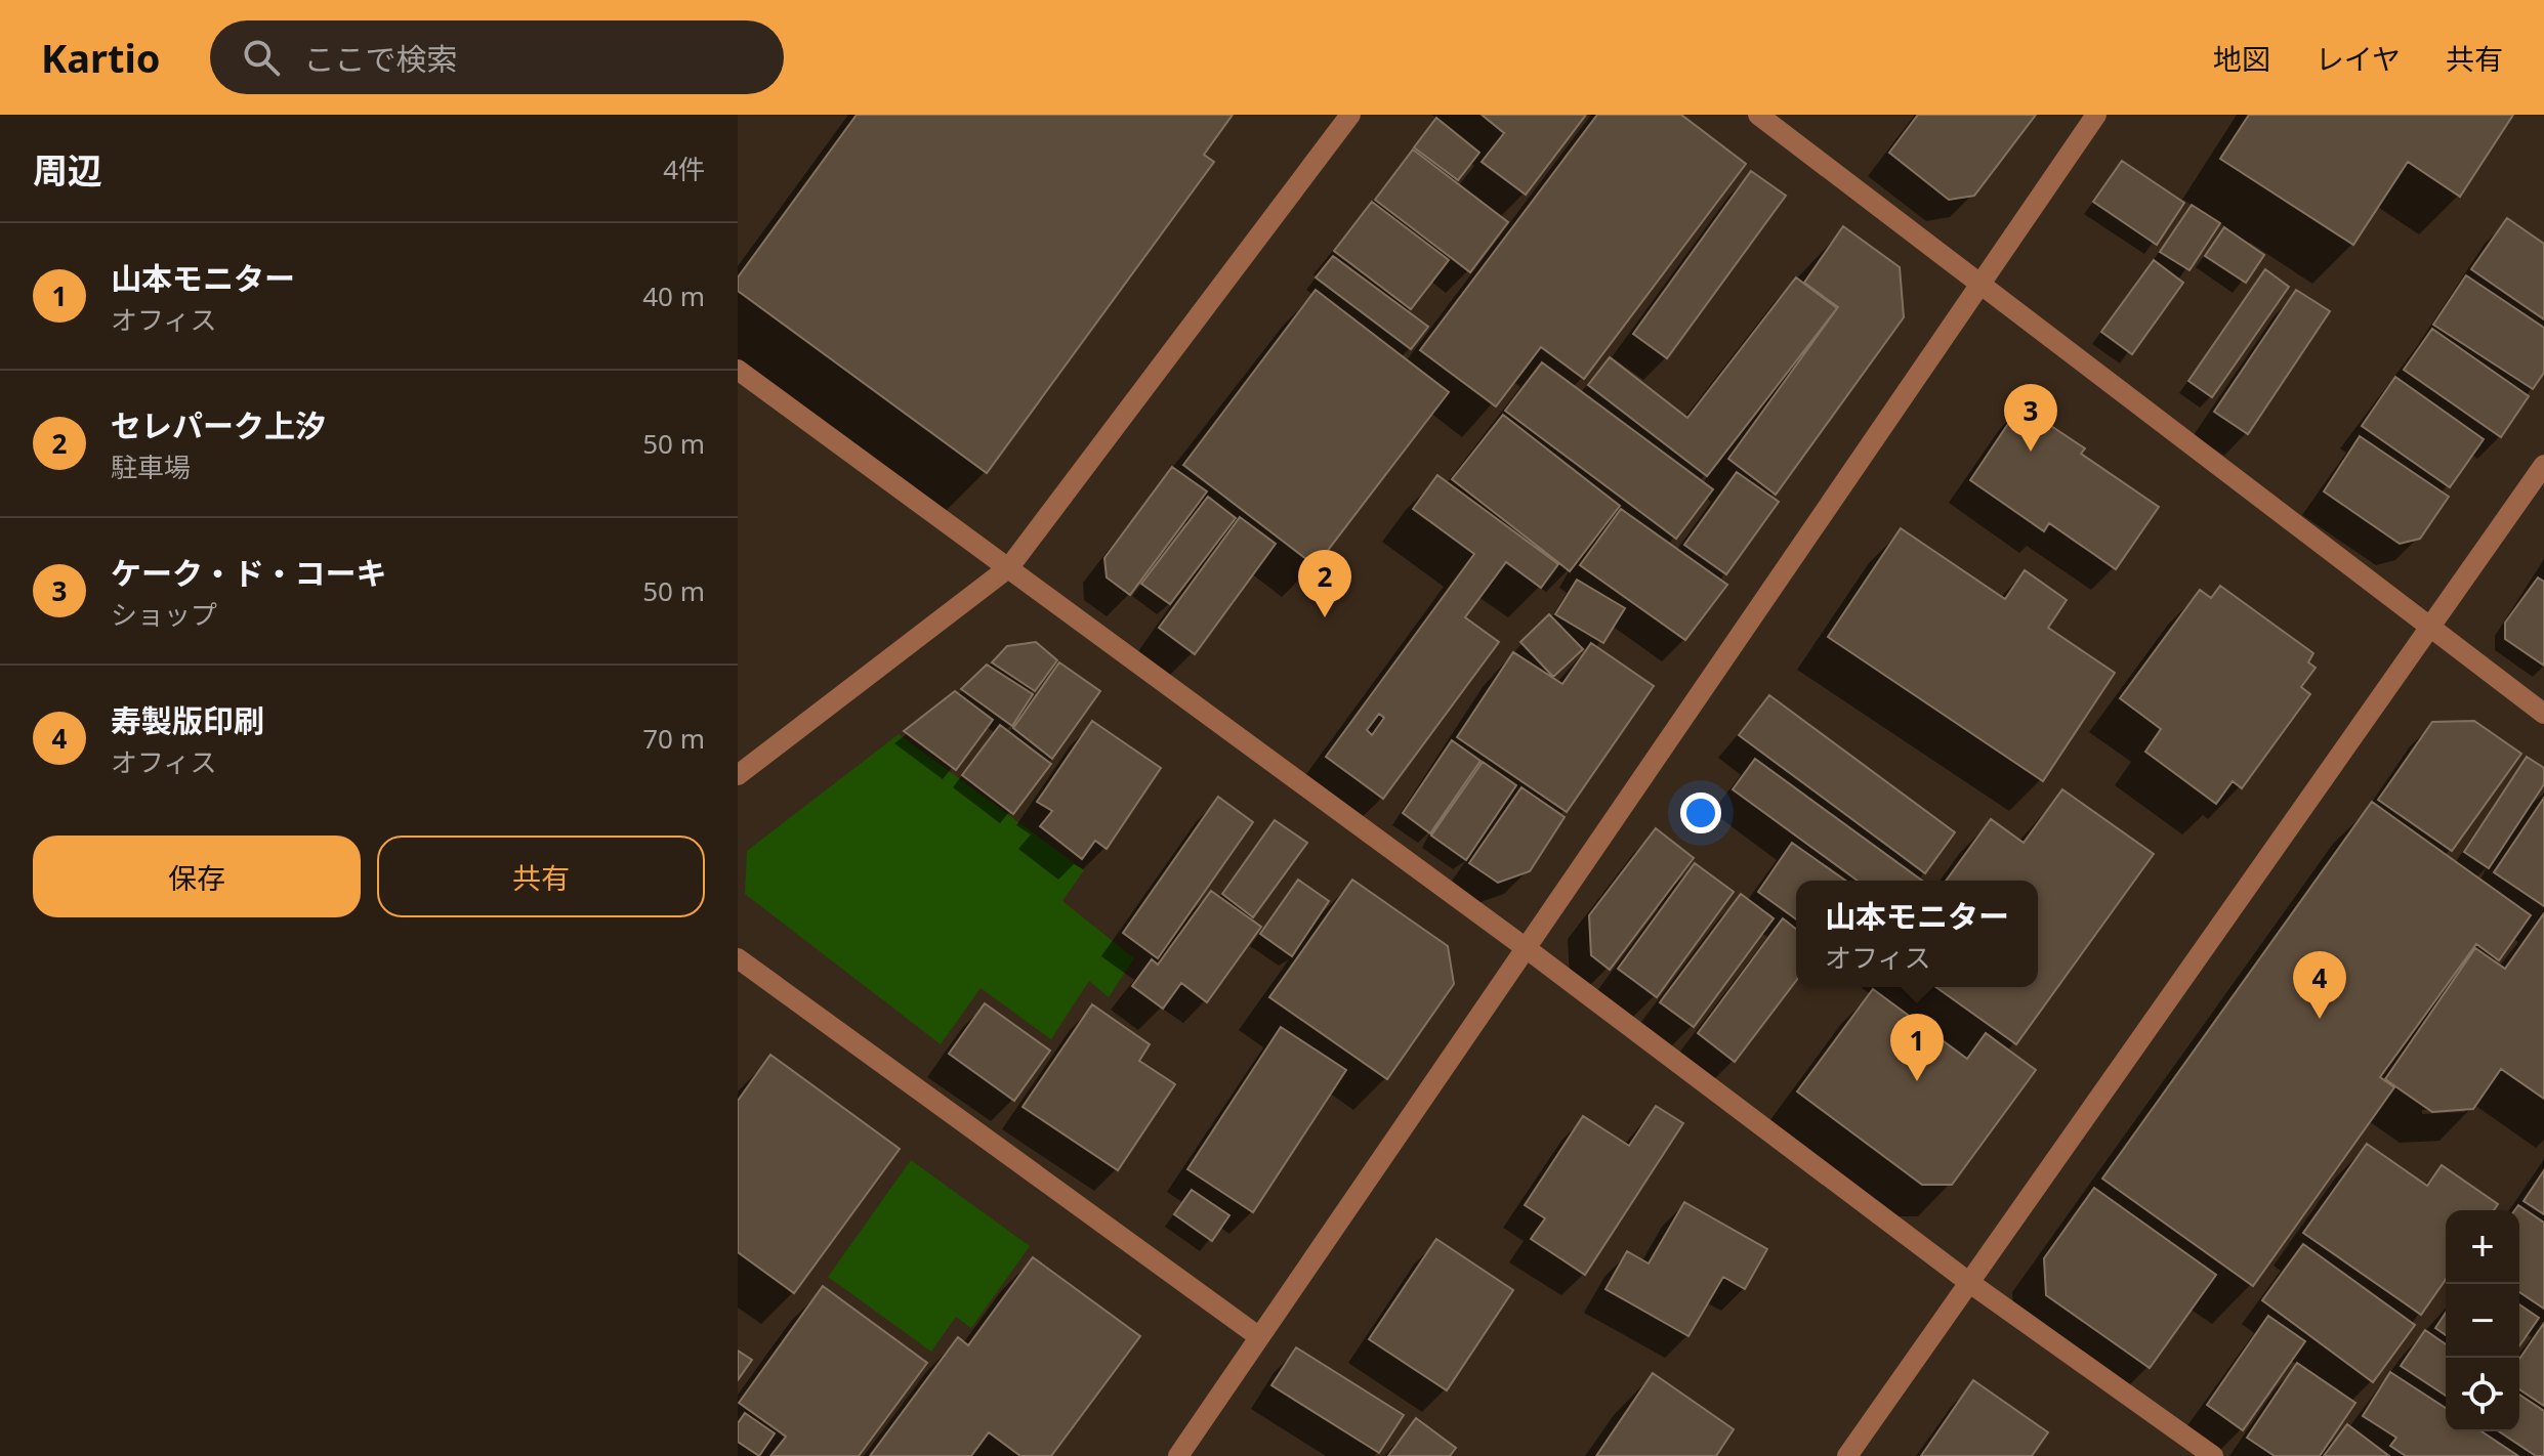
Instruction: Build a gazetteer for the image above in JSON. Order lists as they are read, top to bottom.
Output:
{
  "page": {
    "header": "Kartio",
    "search": "ここで検索",
    "nav": ["地図", "レイヤ", "共有"],
    "heading": ["周辺", "4件"],
    "list": [
      {
        "mark": "1",
        "name": "山本モニター",
        "note": "オフィス",
        "value": "40 m"
      },
      {
        "mark": "2",
        "name": "セレパーク上汐",
        "note": "駐車場",
        "value": "50 m"
      },
      {
        "mark": "3",
        "name": "ケーク・ド・コーキ",
        "note": "ショップ",
        "value": "50 m"
      },
      {
        "mark": "4",
        "name": "寿製版印刷",
        "note": "オフィス",
        "value": "70 m"
      }
    ],
    "pins": [
      "3",
      "2",
      "4",
      "1"
    ],
    "buttons": ["保存", "共有"],
    "popup": ["山本モニター", "オフィス"],
    "map_buttons": ["+", "−"]
  }
}
